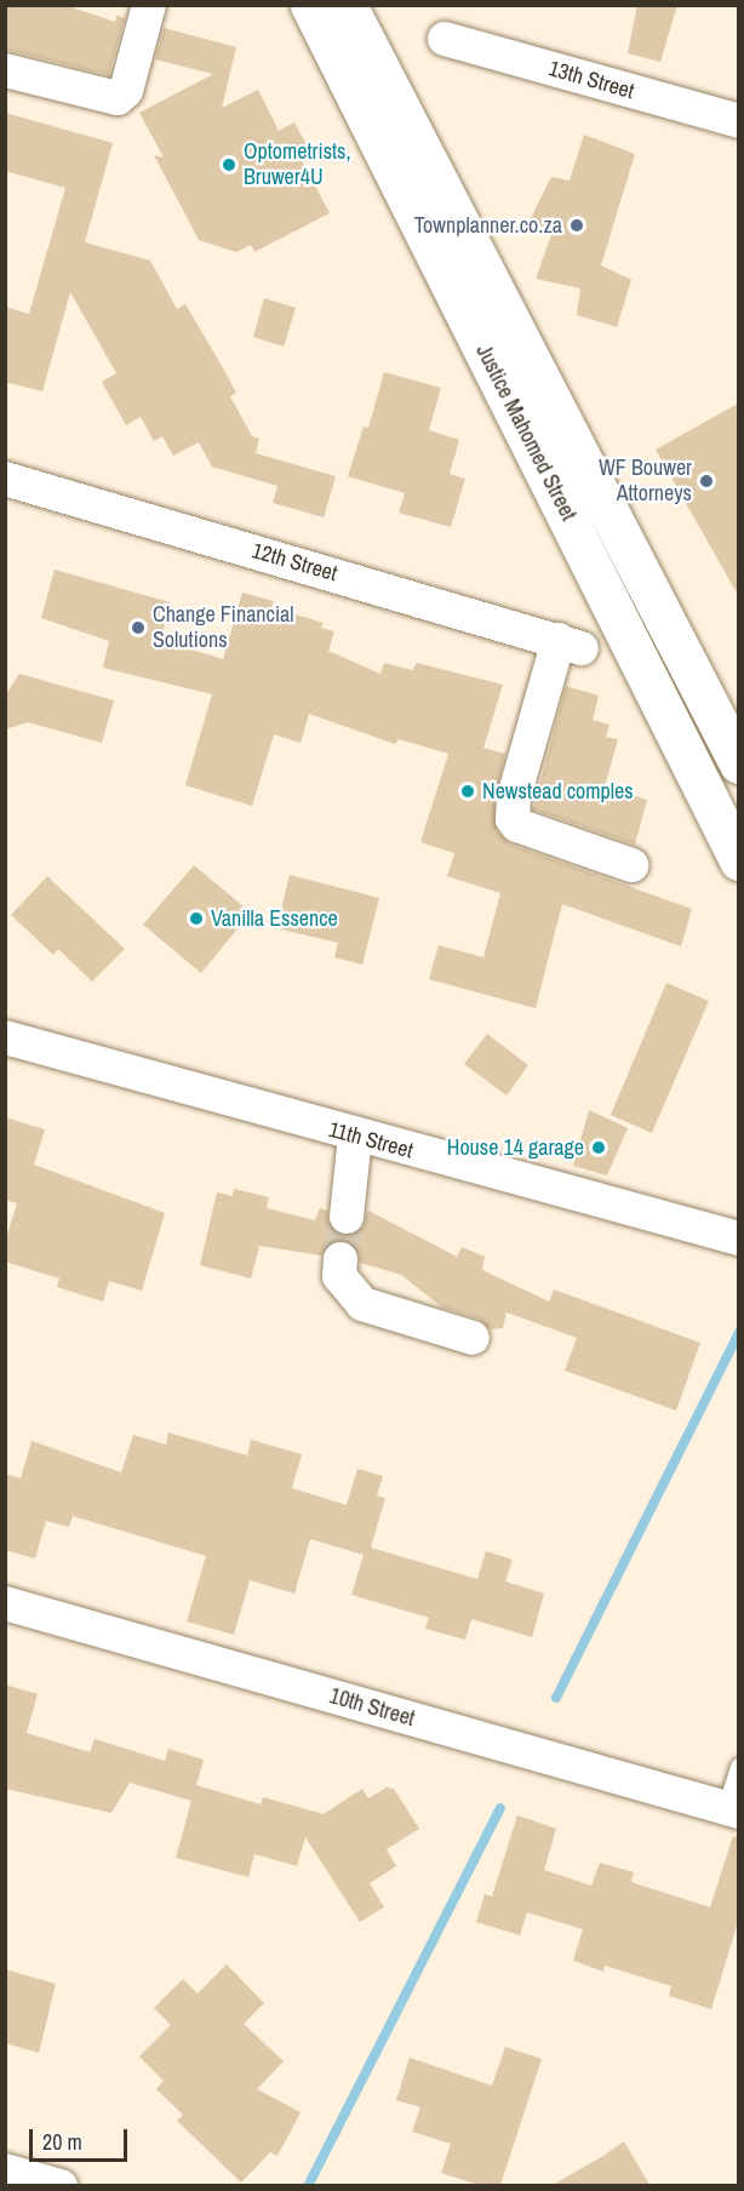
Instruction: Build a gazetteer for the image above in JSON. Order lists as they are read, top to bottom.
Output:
{
  "streets": {
    "main road": ["Justice Mahomed Street"],
    "street": [
      "13th Street",
      "12th Street",
      "11th Street",
      "10th Street"
    ]
  },
  "places": [
    "Optometrists, Bruwer4U",
    "Townplanner.co.za",
    "WF Bouwer Attorneys",
    "Change Financial Solutions",
    "Newstead comples",
    "Vanilla Essence",
    "House 14 garage"
  ],
  "scale_bar": "20 m"
}
